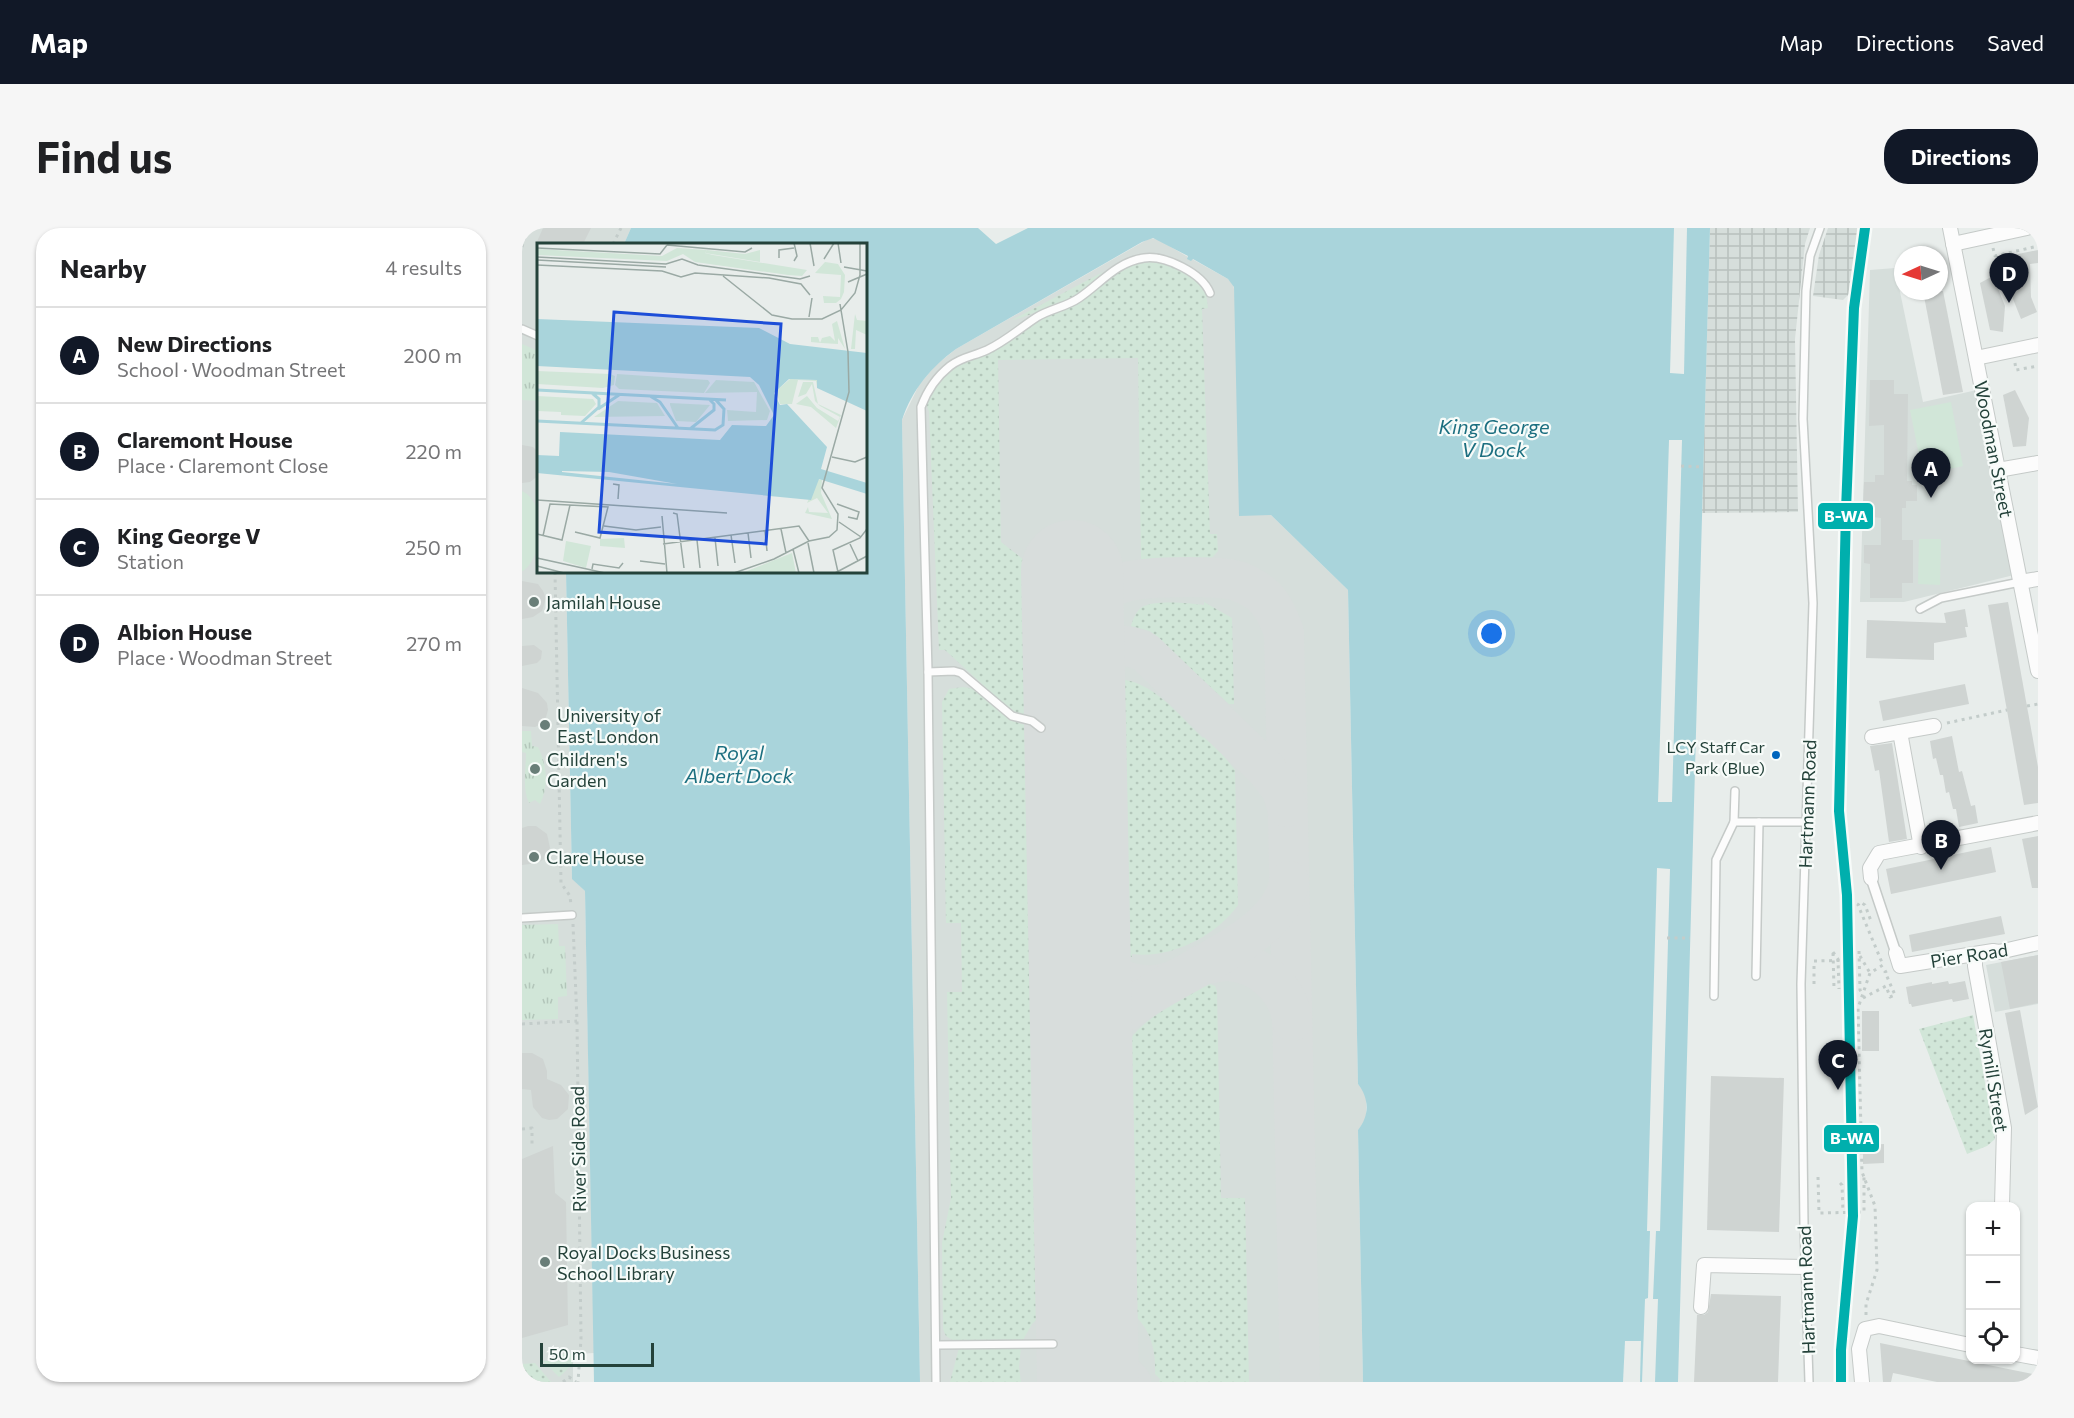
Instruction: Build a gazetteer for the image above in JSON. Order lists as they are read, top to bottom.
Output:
{
  "streets": {
    "street": ["Woodman Street", "Pier Road", "Rymill Street"],
    "lane": ["Hartmann Road"],
    "path": ["River Side Road"]
  },
  "crossings": [
    ["Pier Road", "Rymill Street"]
  ],
  "water": ["King George V Dock", "Royal Albert Dock"],
  "places": [
    "Jamilah House",
    "University of East London",
    "LCY Staff Car Park (Blue)",
    "Children's Garden",
    "Clare House",
    "Royal Docks Business School Library"
  ],
  "lines": ["transit line B-WA"],
  "scale_bar": "50 m",
  "north": "left",
  "page": {
    "header": "Map",
    "nav": ["Map", "Directions", "Saved"],
    "buttons": "Directions",
    "title": "Find us",
    "heading": ["Nearby", "4 results"],
    "pins": [
      "D",
      "A",
      "B",
      "C"
    ],
    "list": [
      {
        "mark": "A",
        "name": "New Directions",
        "note": "School · Woodman Street",
        "value": "200 m"
      },
      {
        "mark": "B",
        "name": "Claremont House",
        "note": "Place · Claremont Close",
        "value": "220 m"
      },
      {
        "mark": "C",
        "name": "King George V",
        "note": "Station",
        "value": "250 m"
      },
      {
        "mark": "D",
        "name": "Albion House",
        "note": "Place · Woodman Street",
        "value": "270 m"
      }
    ],
    "map_buttons": ["+", "−"],
    "scale": "50 m"
  }
}
